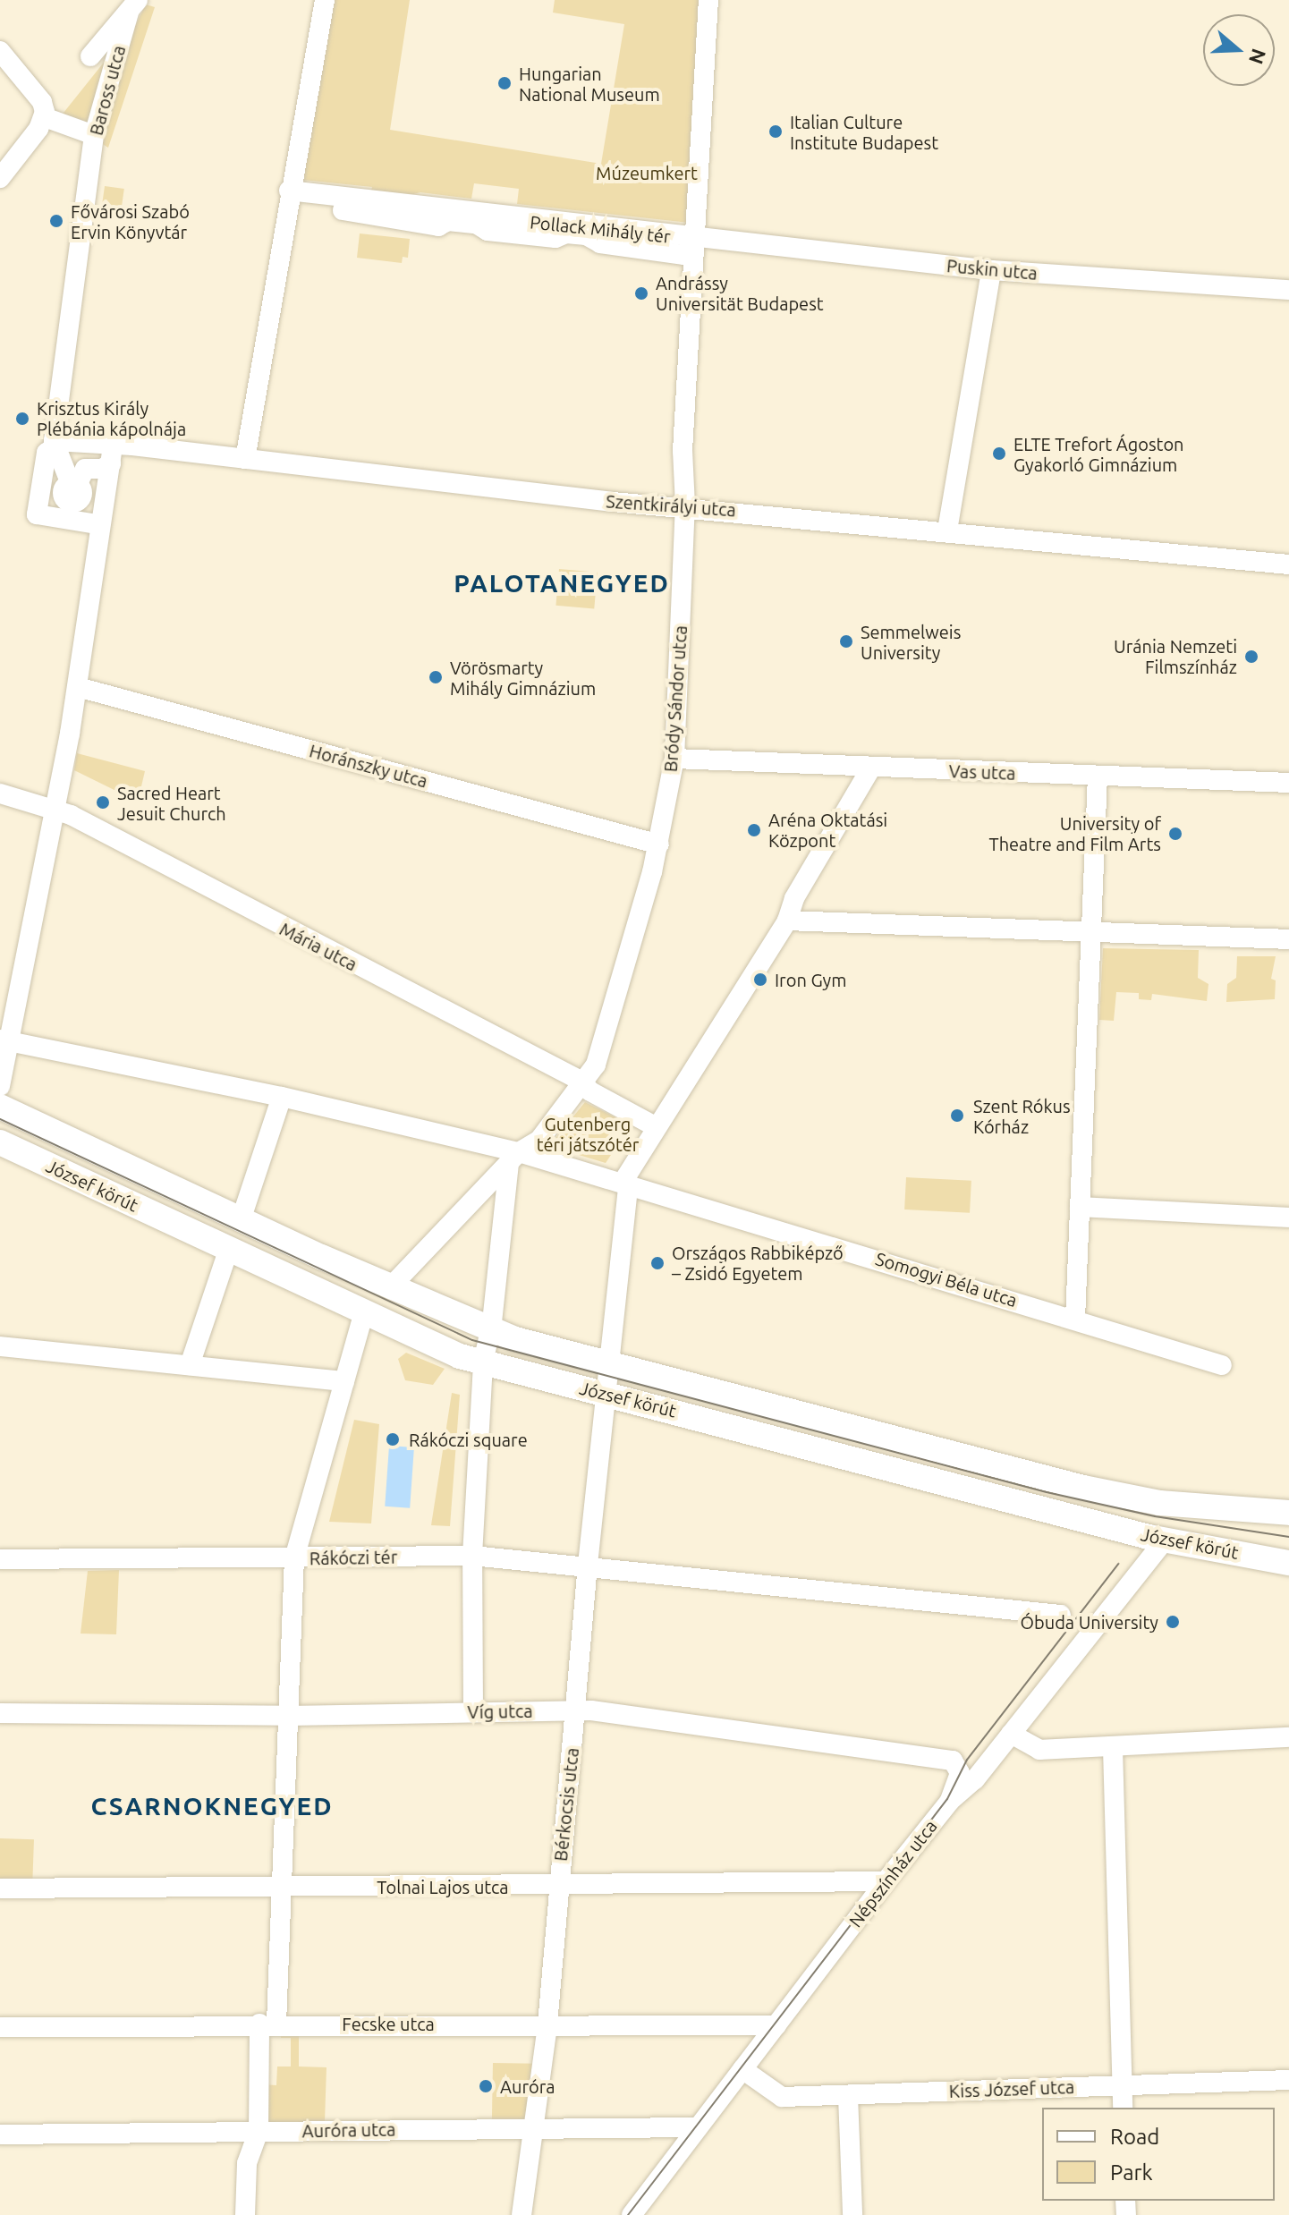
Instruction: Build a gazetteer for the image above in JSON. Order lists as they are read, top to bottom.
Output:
{
  "streets": {
    "main road": ["József körút"],
    "street": [
      "Baross utca",
      "Pollack Mihály tér",
      "Puskin utca",
      "Szentkirályi utca",
      "Bródy Sándor utca",
      "Horánszky utca",
      "Vas utca",
      "Mária utca",
      "Somogyi Béla utca",
      "Rákóczi tér",
      "Víg utca",
      "Bérkocsis utca",
      "Népszínház utca",
      "Tolnai Lajos utca",
      "Fecske utca",
      "Kiss József utca",
      "Auróra utca"
    ]
  },
  "crossings": [
    ["Baross utca", "Szentkirályi utca"],
    ["Pollack Mihály tér", "Puskin utca"],
    ["Pollack Mihály tér", "Bródy Sándor utca"],
    ["Puskin utca", "Bródy Sándor utca"],
    ["Szentkirályi utca", "Bródy Sándor utca"],
    ["Bródy Sándor utca", "Horánszky utca"],
    ["Bródy Sándor utca", "Vas utca"],
    ["Bródy Sándor utca", "Mária utca"],
    ["Bródy Sándor utca", "József körút"],
    ["Bródy Sándor utca", "Somogyi Béla utca"],
    ["József körút", "Rákóczi tér"],
    ["József körút", "Bérkocsis utca"],
    ["József körút", "Népszínház utca"],
    ["Somogyi Béla utca", "Bérkocsis utca"],
    ["Rákóczi tér", "Bérkocsis utca"],
    ["Víg utca", "Bérkocsis utca"],
    ["Víg utca", "Népszínház utca"],
    ["Bérkocsis utca", "Tolnai Lajos utca"],
    ["Bérkocsis utca", "Fecske utca"],
    ["Bérkocsis utca", "Auróra utca"],
    ["Népszínház utca", "Tolnai Lajos utca"],
    ["Népszínház utca", "Fecske utca"],
    ["Népszínház utca", "Kiss József utca"],
    ["Népszínház utca", "Auróra utca"]
  ],
  "districts": ["PALOTANEGYED", "CSARNOKNEGYED"],
  "parks": ["Múzeumkert", "Gutenberg téri játszótér"],
  "places": [
    "Hungarian National Museum",
    "Italian Culture Institute Budapest",
    "Fővárosi Szabó Ervin Könyvtár",
    "Andrássy Universität Budapest",
    "Krisztus Király Plébánia kápolnája",
    "ELTE Trefort Ágoston Gyakorló Gimnázium",
    "Semmelweis University",
    "Uránia Nemzeti Filmszínház",
    "Vörösmarty Mihály Gimnázium",
    "Sacred Heart Jesuit Church",
    "Aréna Oktatási Központ",
    "University of Theatre and Film Arts",
    "Iron Gym",
    "Szent Rókus Kórház",
    "Országos Rabbiképző – Zsidó Egyetem",
    "Rákóczi square",
    "Óbuda University",
    "Auróra"
  ],
  "legend": ["Road", "Park"],
  "north": "right"
}
